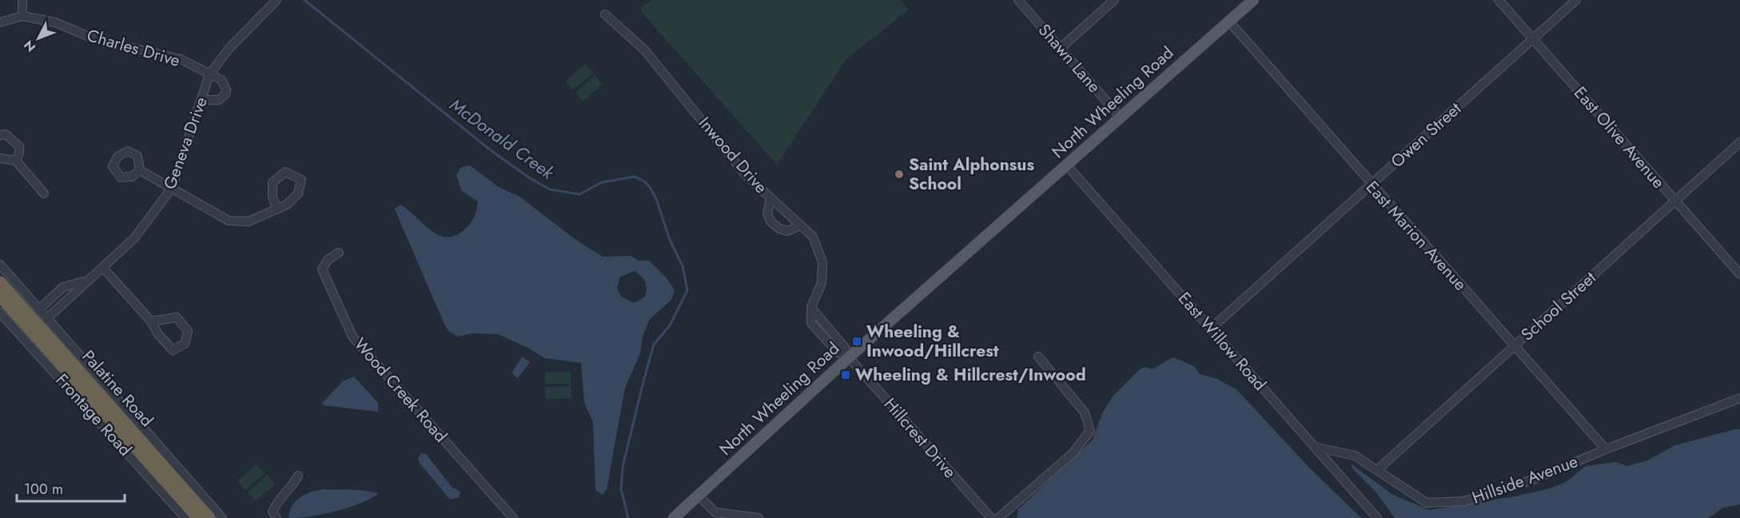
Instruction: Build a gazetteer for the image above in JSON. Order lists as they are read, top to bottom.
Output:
{
  "streets": {
    "highway": ["Palatine Road"],
    "main road": ["North Wheeling Road"],
    "street": [
      "Charles Drive",
      "Shawn Lane",
      "Owen Street",
      "East Olive Avenue",
      "Geneva Drive",
      "Inwood Drive",
      "East Marion Avenue",
      "School Street",
      "East Willow Road",
      "Wood Creek Road",
      "Frontage Road",
      "Hillcrest Drive",
      "Hillside Avenue"
    ]
  },
  "crossings": [
    ["Charles Drive", "Geneva Drive"],
    ["Shawn Lane", "North Wheeling Road"],
    ["North Wheeling Road", "Inwood Drive"],
    ["North Wheeling Road", "East Marion Avenue"],
    ["North Wheeling Road", "East Willow Road"],
    ["North Wheeling Road", "Hillcrest Drive"],
    ["Owen Street", "East Olive Avenue"],
    ["Owen Street", "East Marion Avenue"],
    ["Owen Street", "East Willow Road"],
    ["East Olive Avenue", "School Street"],
    ["Geneva Drive", "Frontage Road"],
    ["Inwood Drive", "Hillcrest Drive"],
    ["East Marion Avenue", "School Street"],
    ["East Marion Avenue", "Hillside Avenue"],
    ["School Street", "Hillside Avenue"],
    ["East Willow Road", "Hillside Avenue"]
  ],
  "water": ["McDonald Creek"],
  "places": {
    "other": ["Saint Alphonsus School"],
    "transit": ["Wheeling & Inwood/Hillcrest", "Wheeling & Hillcrest/Inwood"]
  },
  "scale_bar": "100 m",
  "north": "bottom left"
}
